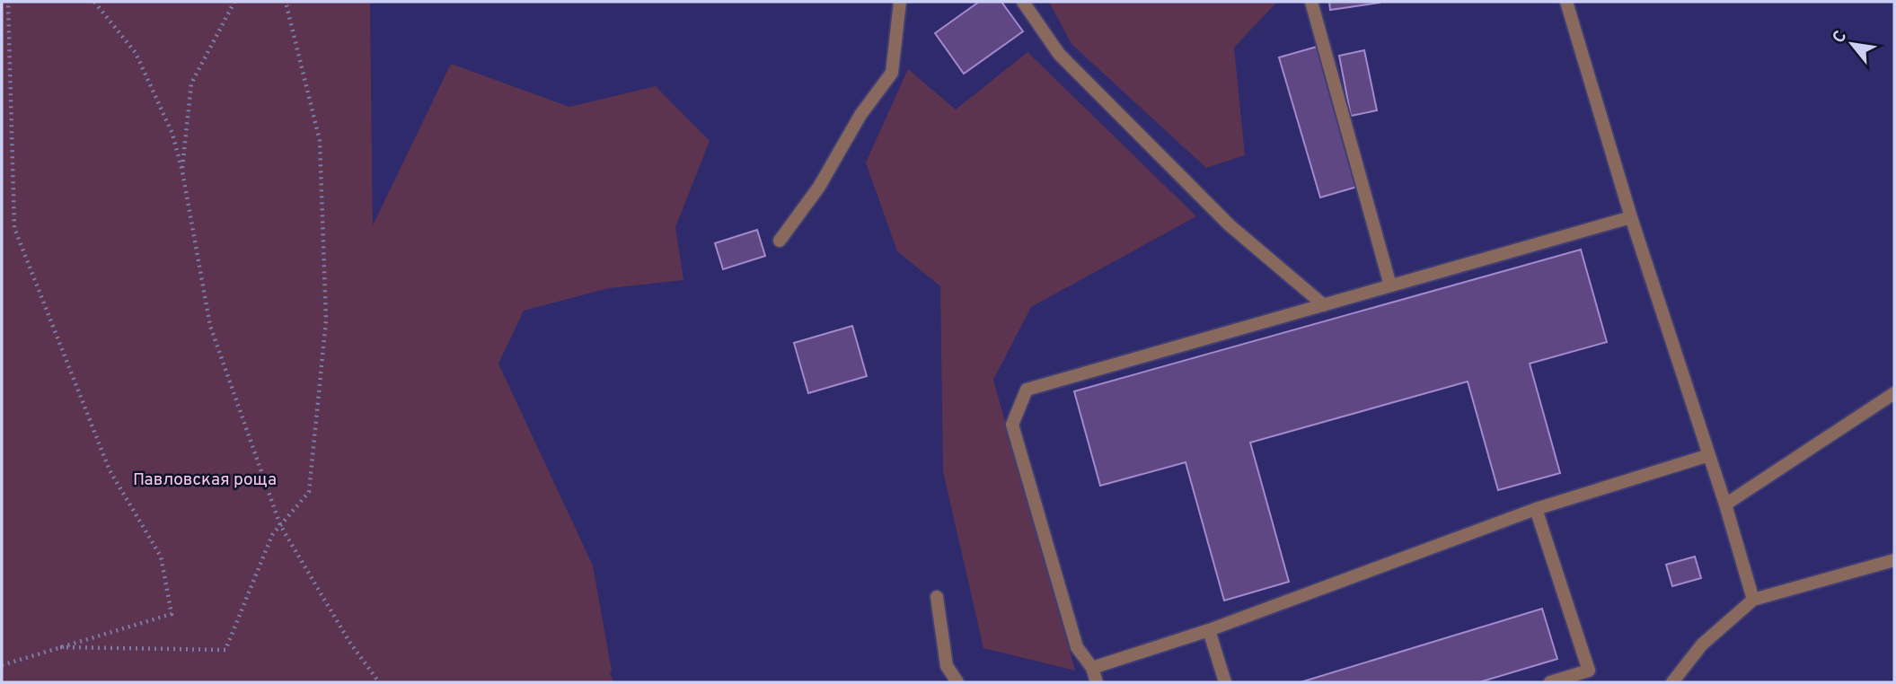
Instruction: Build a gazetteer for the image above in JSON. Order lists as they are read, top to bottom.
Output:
{
  "parks": ["Павловская роща"],
  "north": "top left"
}
